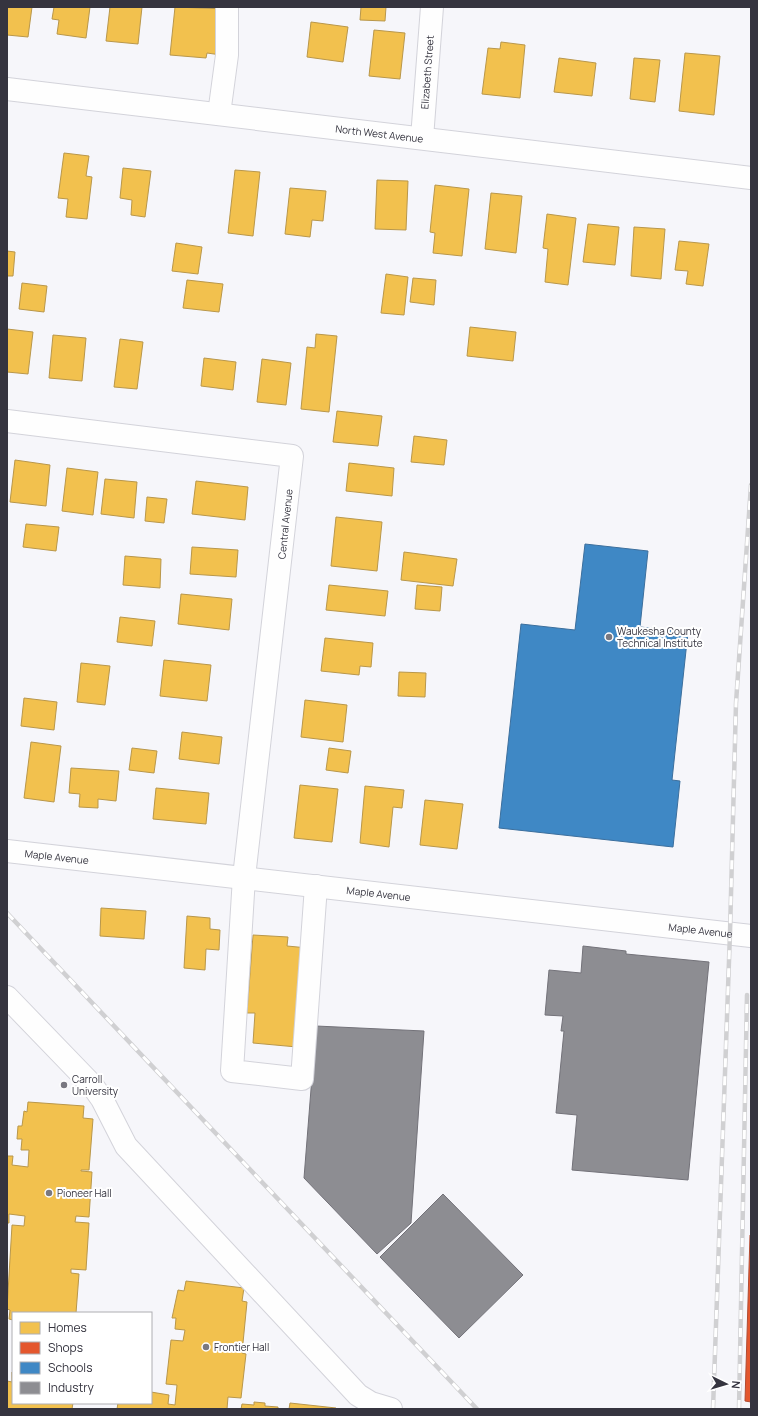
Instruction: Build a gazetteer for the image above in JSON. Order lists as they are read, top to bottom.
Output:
{
  "streets": {
    "street": [
      "Elizabeth Street",
      "North West Avenue",
      "Central Avenue",
      "Maple Avenue"
    ]
  },
  "crossings": [
    ["Elizabeth Street", "North West Avenue"],
    ["Central Avenue", "Maple Avenue"]
  ],
  "places": [
    "Waukesha County Technical Institute",
    "Carroll University",
    "Pioneer Hall",
    "Frontier Hall"
  ],
  "legend": [
    "Homes",
    "Shops",
    "Schools",
    "Industry"
  ],
  "north": "right"
}
